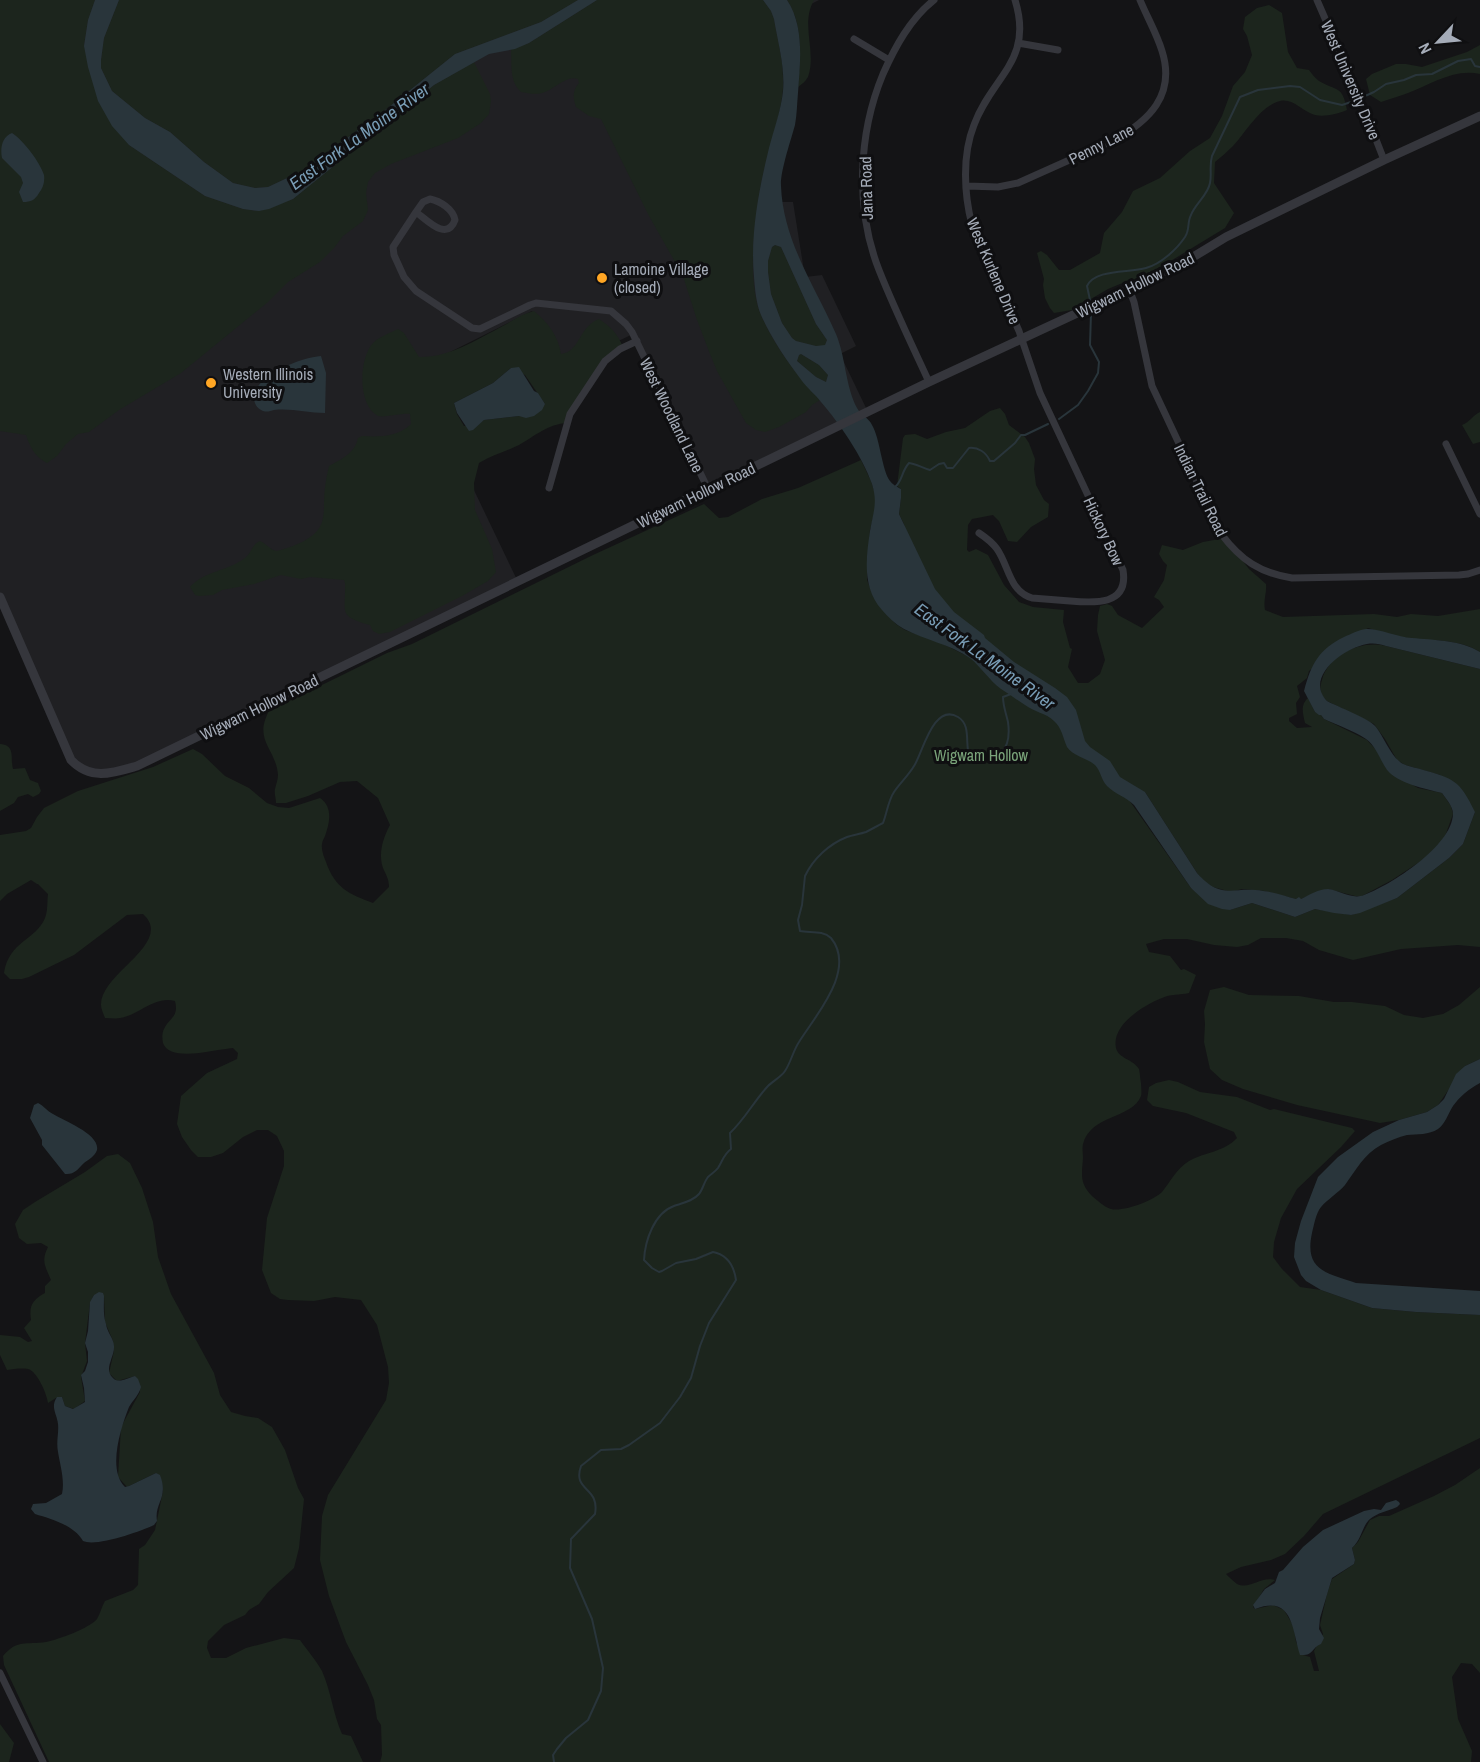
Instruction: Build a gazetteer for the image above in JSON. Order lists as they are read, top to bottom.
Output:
{
  "streets": {
    "street": [
      "West University Drive",
      "Penny Lane",
      "Jana Road",
      "West Kurlene Drive",
      "Wigwam Hollow Road",
      "West Woodland Lane",
      "Indian Trail Road",
      "Hickory Bow"
    ]
  },
  "crossings": [
    ["West University Drive", "Wigwam Hollow Road"],
    ["Penny Lane", "West Kurlene Drive"],
    ["Jana Road", "Wigwam Hollow Road"],
    ["West Kurlene Drive", "Wigwam Hollow Road"],
    ["West Kurlene Drive", "Hickory Bow"],
    ["Wigwam Hollow Road", "West Woodland Lane"],
    ["Wigwam Hollow Road", "Indian Trail Road"],
    ["Wigwam Hollow Road", "Hickory Bow"]
  ],
  "water": ["East Fork La Moine River"],
  "parks": ["Wigwam Hollow"],
  "places": ["Lamoine Village (closed)", "Western Illinois University"],
  "north": "bottom left"
}
